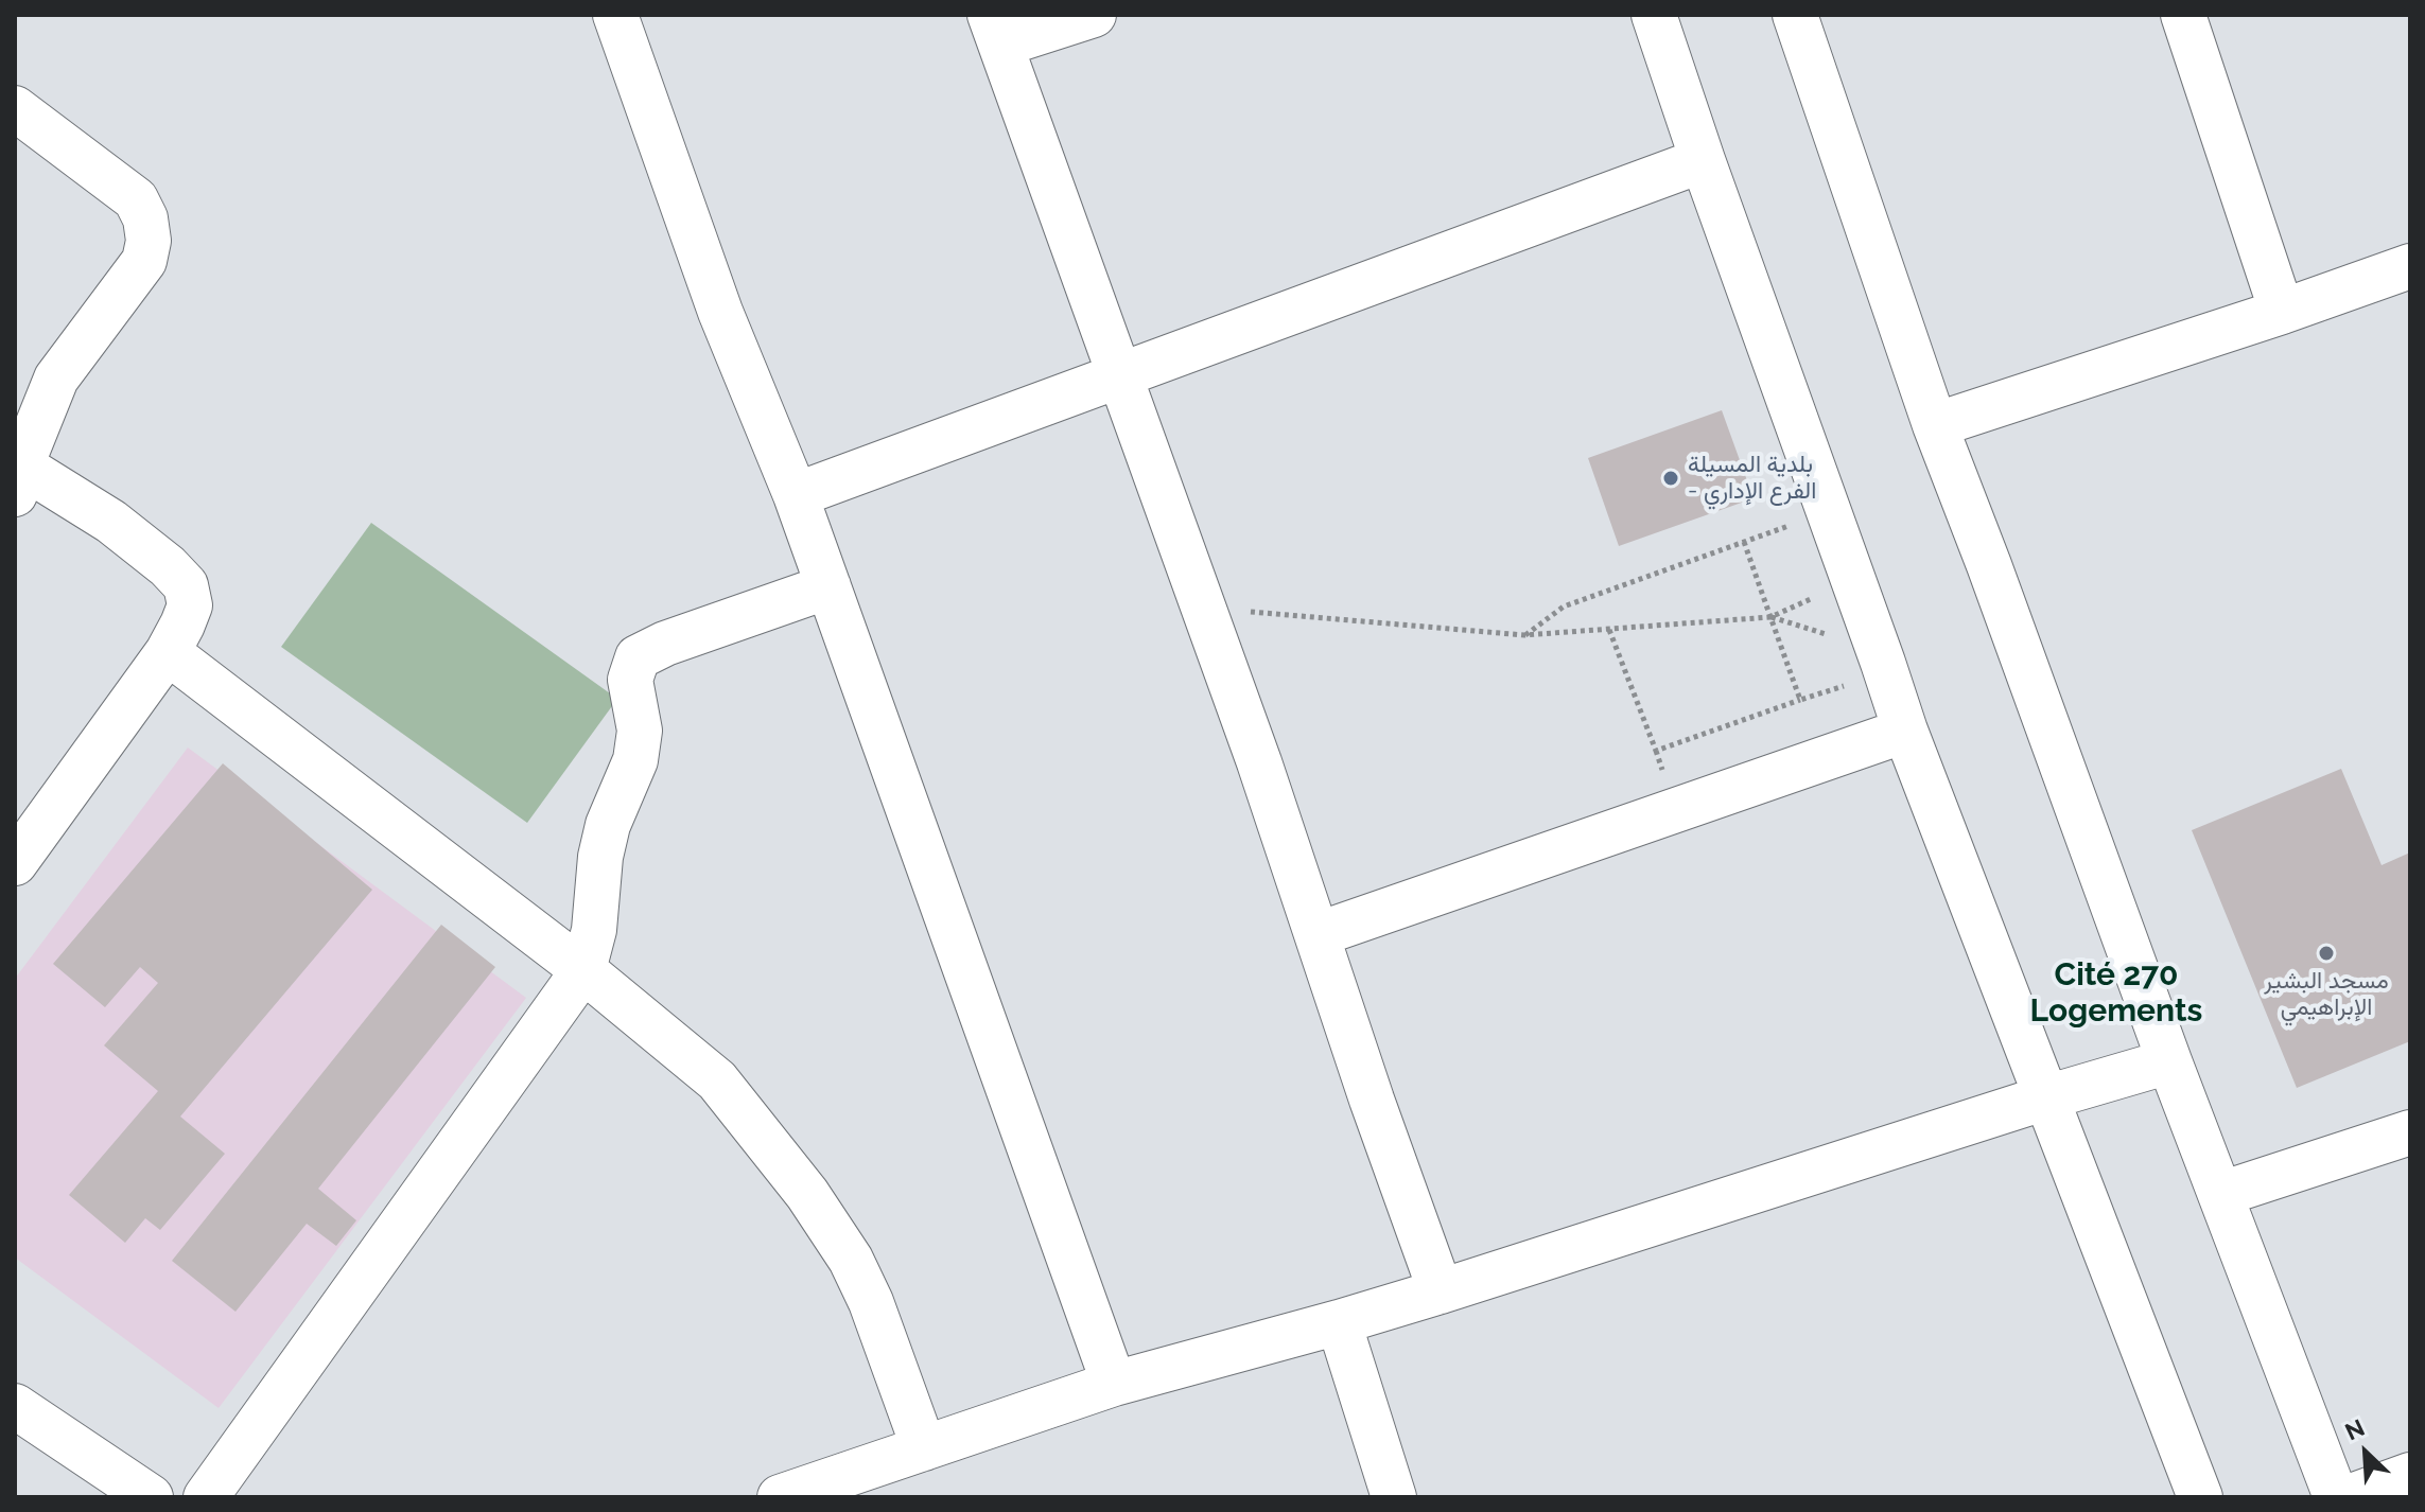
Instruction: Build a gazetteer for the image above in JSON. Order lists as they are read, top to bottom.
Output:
{
  "districts": ["Cité 270 Logements"],
  "places": ["بلدية المسيلة - الفرع الإداري", "مسجد البشير الإبراهيمي"],
  "north": "top left"
}
